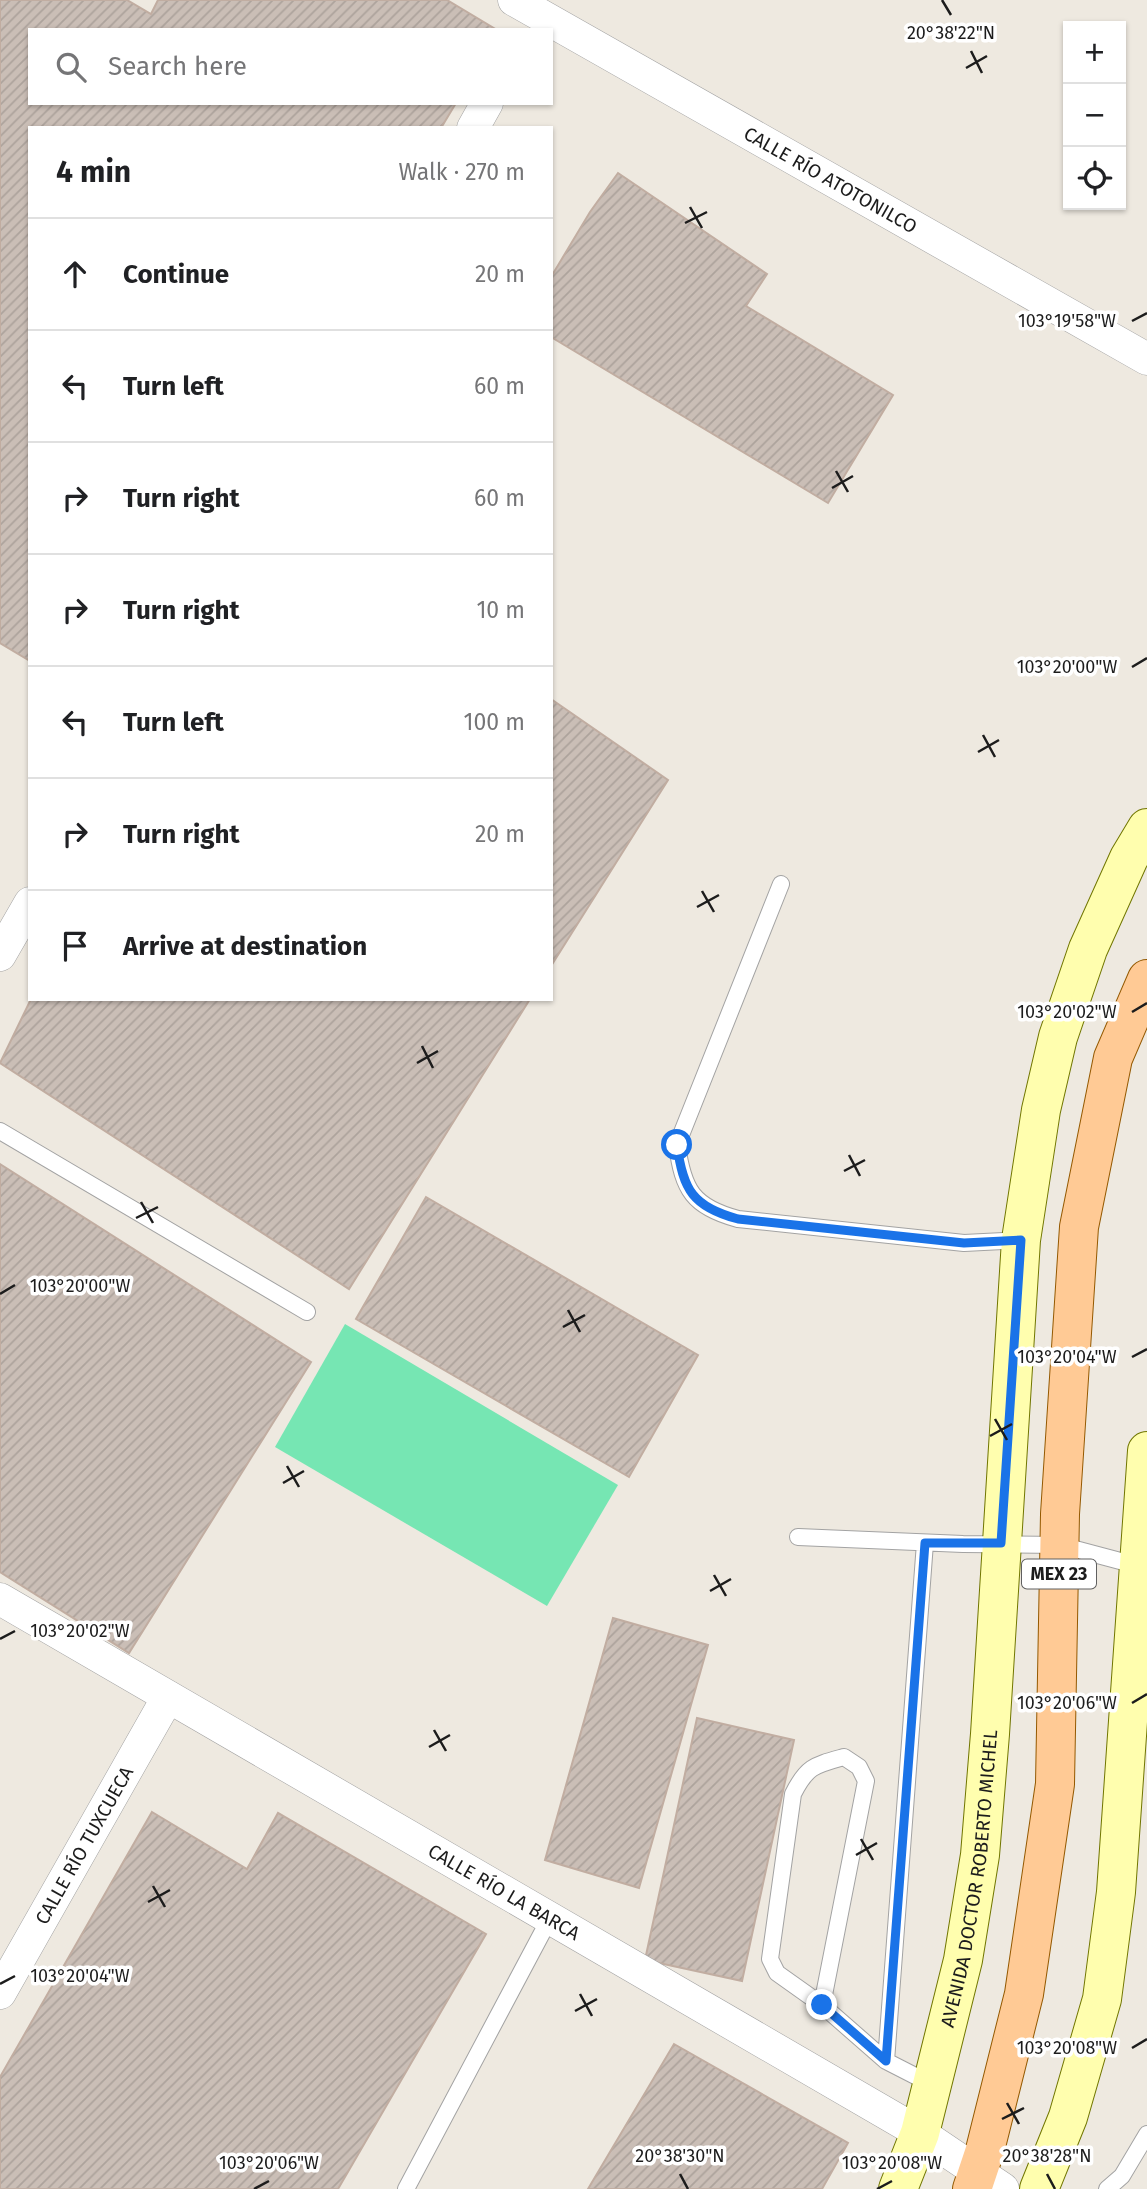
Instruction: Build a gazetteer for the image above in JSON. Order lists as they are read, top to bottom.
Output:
{
  "streets": {
    "main road": ["MEX 23", "AVENIDA DOCTOR ROBERTO MICHEL"],
    "street": ["CALLE RÍO ATOTONILCO", "CALLE RÍO TUXCUECA", "CALLE RÍO LA BARCA"]
  },
  "crossings": [
    ["MEX 23", "CALLE RÍO LA BARCA"],
    ["CALLE RÍO TUXCUECA", "CALLE RÍO LA BARCA"],
    ["AVENIDA DOCTOR ROBERTO MICHEL", "CALLE RÍO LA BARCA"]
  ],
  "page": {
    "map_buttons": ["+", "−"],
    "search": "Search here",
    "heading": ["4 min", "Walk · 270 m"],
    "list": [
      ["Continue", "20 m"],
      ["Turn left", "60 m"],
      ["Turn right", "60 m"],
      ["Turn right", "10 m"],
      ["Turn left", "100 m"],
      ["Turn right", "20 m"],
      "Arrive at destination"
    ]
  },
  "coordinates": [
    "20°38'22\"N",
    "103°19'58\"W",
    "103°20'00\"W",
    "103°20'02\"W",
    "103°20'04\"W",
    "103°20'06\"W",
    "103°20'08\"W",
    "20°38'30\"N",
    "20°38'28\"N"
  ]
}
